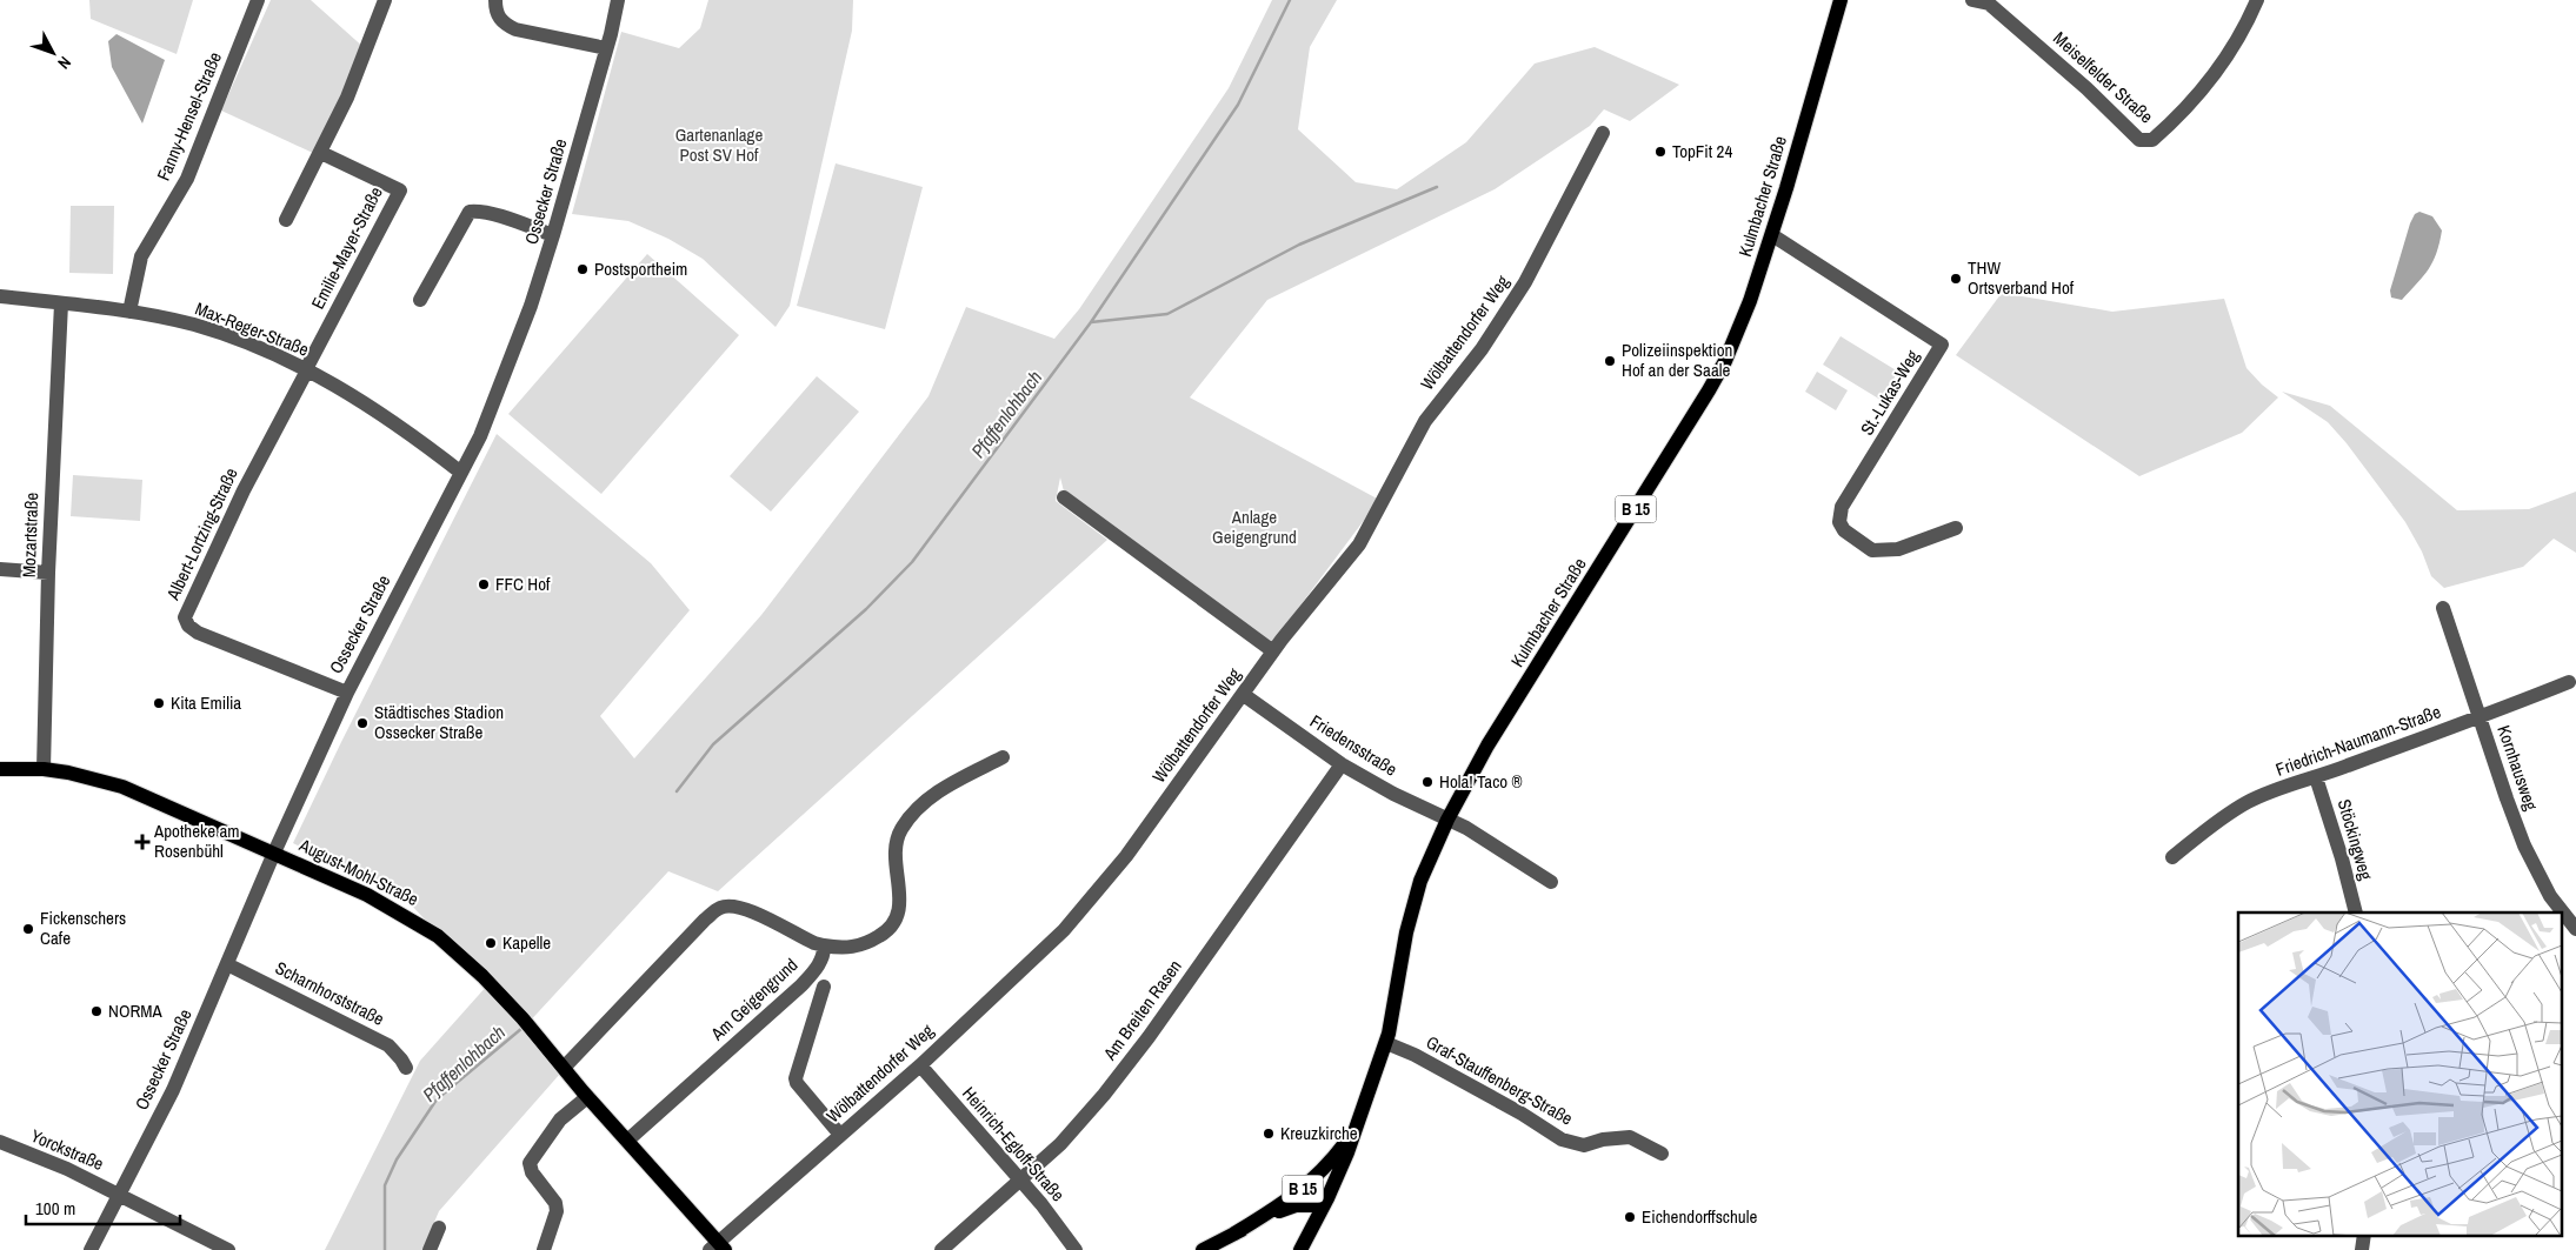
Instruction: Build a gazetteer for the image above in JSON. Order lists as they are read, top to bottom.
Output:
{
  "streets": {
    "main road": ["Kulmbacher Straße", "B 15", "August-Mohl-Straße"],
    "street": [
      "Meiselfelder Straße",
      "Fanny-Hensel-Straße",
      "Ossecker Straße",
      "Emilie-Mayer-Straße",
      "Max-Reger-Straße",
      "Wölbattendorfer Weg",
      "St.-Lukas-Weg",
      "Albert-Lortzing-Straße",
      "Mozartstraße",
      "Friedrich-Naumann-Straße",
      "Friedensstraße",
      "Kornhausweg",
      "Stöckingweg",
      "Scharnhorststraße",
      "Am Geigengrund",
      "Am Breiten Rasen",
      "Graf-Stauffenberg-Straße",
      "Heinrich-Egloff-Straße",
      "Yorckstraße"
    ]
  },
  "crossings": [
    ["Fanny-Hensel-Straße", "Max-Reger-Straße"],
    ["Ossecker Straße", "Max-Reger-Straße"],
    ["Ossecker Straße", "Albert-Lortzing-Straße"],
    ["Ossecker Straße", "August-Mohl-Straße"],
    ["Ossecker Straße", "Scharnhorststraße"],
    ["Ossecker Straße", "Yorckstraße"],
    ["Kulmbacher Straße", "St.-Lukas-Weg"],
    ["Kulmbacher Straße", "B 15"],
    ["Kulmbacher Straße", "Friedensstraße"],
    ["Kulmbacher Straße", "Graf-Stauffenberg-Straße"],
    ["Emilie-Mayer-Straße", "Max-Reger-Straße"],
    ["Emilie-Mayer-Straße", "Albert-Lortzing-Straße"],
    ["Max-Reger-Straße", "Albert-Lortzing-Straße"],
    ["Max-Reger-Straße", "Mozartstraße"],
    ["Wölbattendorfer Weg", "Friedensstraße"],
    ["Wölbattendorfer Weg", "August-Mohl-Straße"],
    ["Wölbattendorfer Weg", "Heinrich-Egloff-Straße"],
    ["Mozartstraße", "August-Mohl-Straße"],
    ["Friedrich-Naumann-Straße", "Kornhausweg"],
    ["Friedrich-Naumann-Straße", "Stöckingweg"],
    ["Friedensstraße", "Am Breiten Rasen"],
    ["August-Mohl-Straße", "Am Geigengrund"],
    ["Am Breiten Rasen", "Heinrich-Egloff-Straße"]
  ],
  "water": ["Pfaffenlohbach"],
  "parks": ["Gartenanlage Post SV Hof", "Anlage Geigengrund"],
  "places": {
    "other": [
      "TopFit 24",
      "Postsportheim",
      "THW Ortsverband Hof",
      "Polizeiinspektion Hof an der Saale",
      "FFC Hof",
      "Kita Emilia",
      "Städtisches Stadion Ossecker Straße",
      "Hola! Taco ®",
      "Fickenschers Cafe",
      "Kapelle",
      "NORMA",
      "Kreuzkirche",
      "Eichendorffschule"
    ],
    "health": ["Apotheke am Rosenbühl"]
  },
  "scale_bar": "100 m",
  "north": "bottom right"
}
